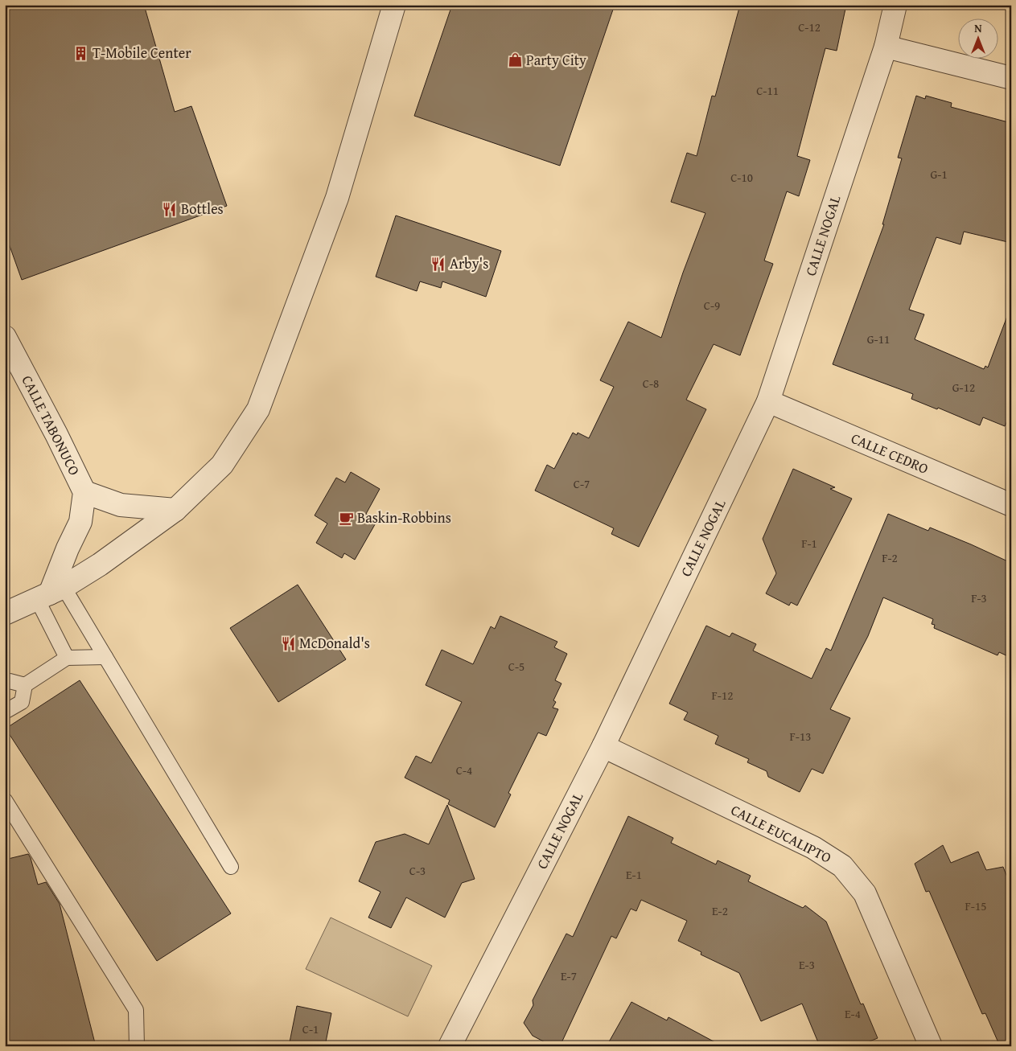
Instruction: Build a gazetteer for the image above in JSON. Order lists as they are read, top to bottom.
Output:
{
  "streets": {
    "street": [
      "CALLE NOGAL",
      "CALLE TABONUCO",
      "CALLE CEDRO",
      "CALLE EUCALIPTO"
    ]
  },
  "crossings": [
    ["CALLE NOGAL", "CALLE CEDRO"],
    ["CALLE NOGAL", "CALLE EUCALIPTO"]
  ],
  "places": {
    "building": ["T-Mobile Center"],
    "shop": ["Party City"],
    "restaurant": ["Bottles", "Arby's", "McDonald's"],
    "cafe": ["Baskin-Robbins"]
  },
  "house_numbers": [
    "C-12",
    "C-11",
    "G-1",
    "C-10",
    "C-9",
    "G-11",
    "C-8",
    "G-12",
    "C-7",
    "F-1",
    "F-2",
    "F-3",
    "C-5",
    "F-12",
    "F-13",
    "C-4",
    "C-3",
    "E-1",
    "F-15",
    "E-2",
    "E-3",
    "E-7",
    "E-4",
    "C-1"
  ],
  "north": "top"
}
